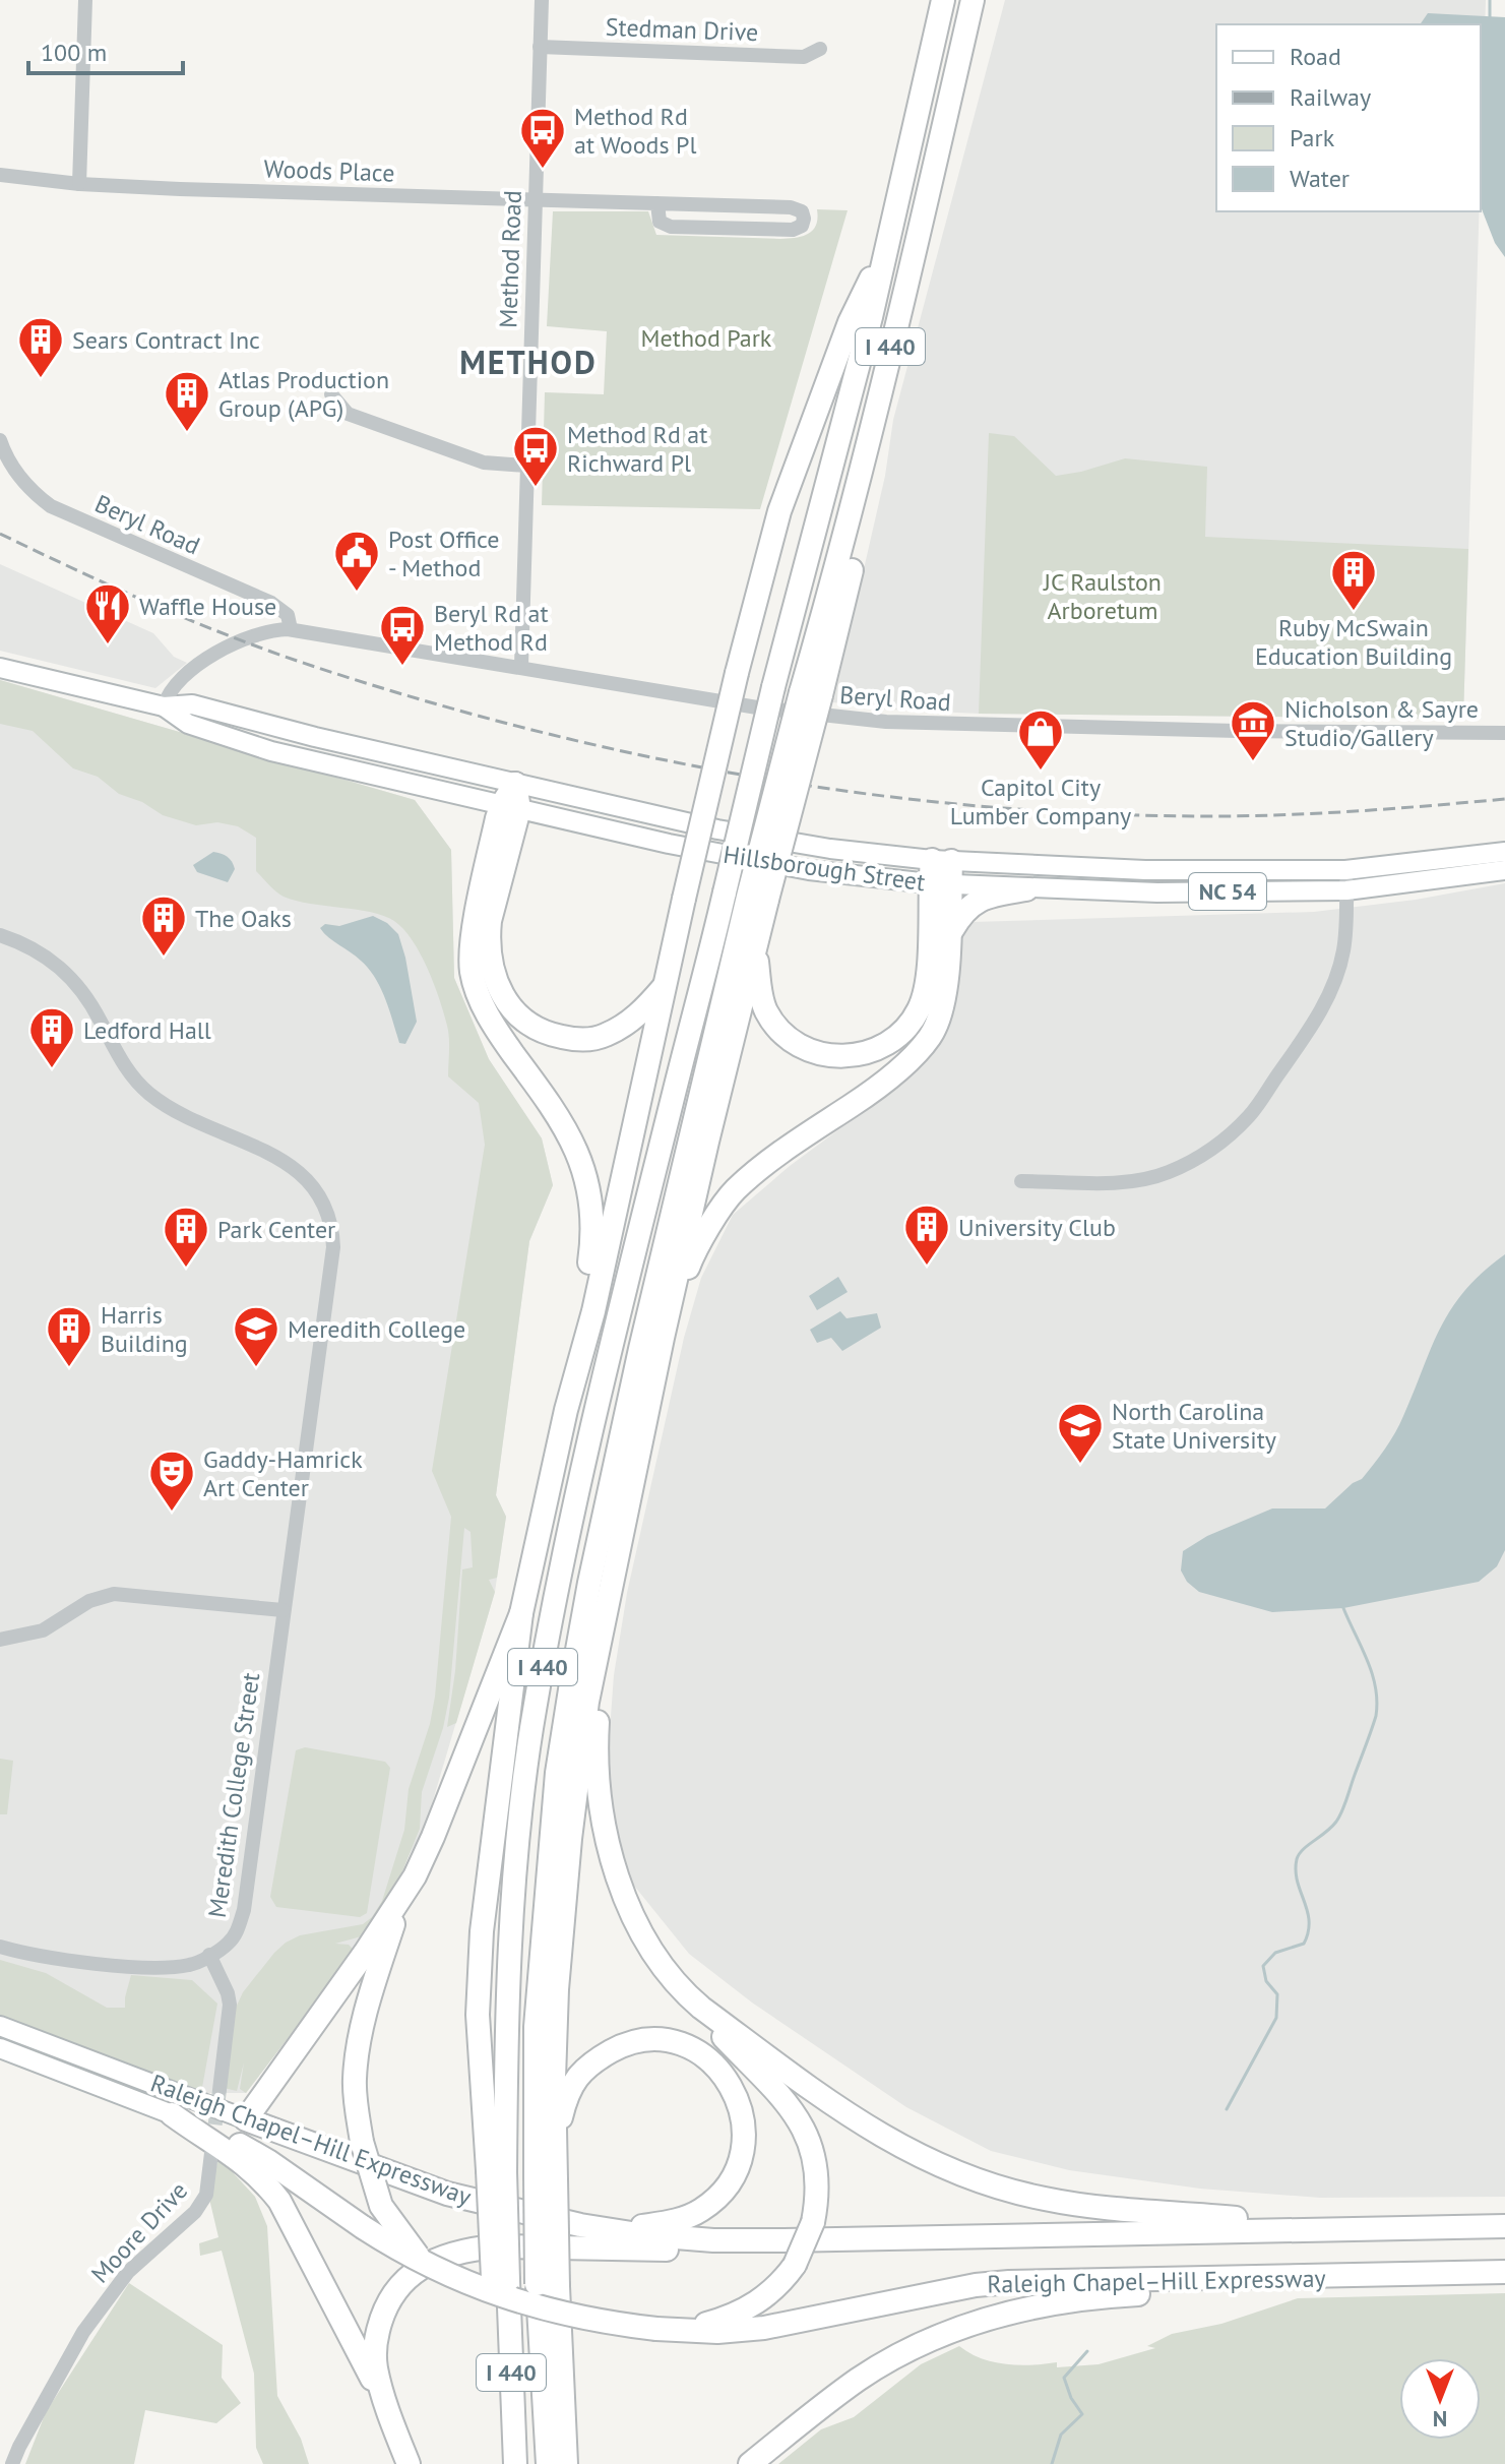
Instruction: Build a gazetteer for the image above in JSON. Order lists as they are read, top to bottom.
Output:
{
  "streets": {
    "highway": ["I 440", "Raleigh Chapel–Hill Expressway"],
    "main road": ["Hillsborough Street", "NC 54"],
    "street": [
      "Stedman Drive",
      "Woods Place",
      "Method Road",
      "Beryl Road",
      "Meredith College Street",
      "Moore Drive"
    ]
  },
  "crossings": [
    ["Stedman Drive", "Method Road"],
    ["Woods Place", "Method Road"],
    ["Method Road", "Beryl Road"],
    ["Beryl Road", "Hillsborough Street"]
  ],
  "districts": ["METHOD"],
  "parks": ["Method Park", "JC Raulston Arboretum"],
  "places": {
    "bus stop": ["Method Rd at Woods Pl", "Method Rd at Richward Pl", "Beryl Rd at Method Rd"],
    "building": [
      "Sears Contract Inc",
      "Atlas Production Group (APG)",
      "Ruby McSwain Education Building",
      "The Oaks",
      "Ledford Hall",
      "University Club",
      "Park Center",
      "Harris Building"
    ],
    "public building": ["Post Office - Method"],
    "restaurant": ["Waffle House"],
    "museum": ["Nicholson & Sayre Studio/Gallery"],
    "shop": ["Capitol City Lumber Company"],
    "school or university": ["Meredith College", "North Carolina State University"],
    "theatre": ["Gaddy-Hamrick Art Center"]
  },
  "legend": [
    "Road",
    "Railway",
    "Park",
    "Water"
  ],
  "scale_bar": "100 m",
  "north": "bottom"
}
